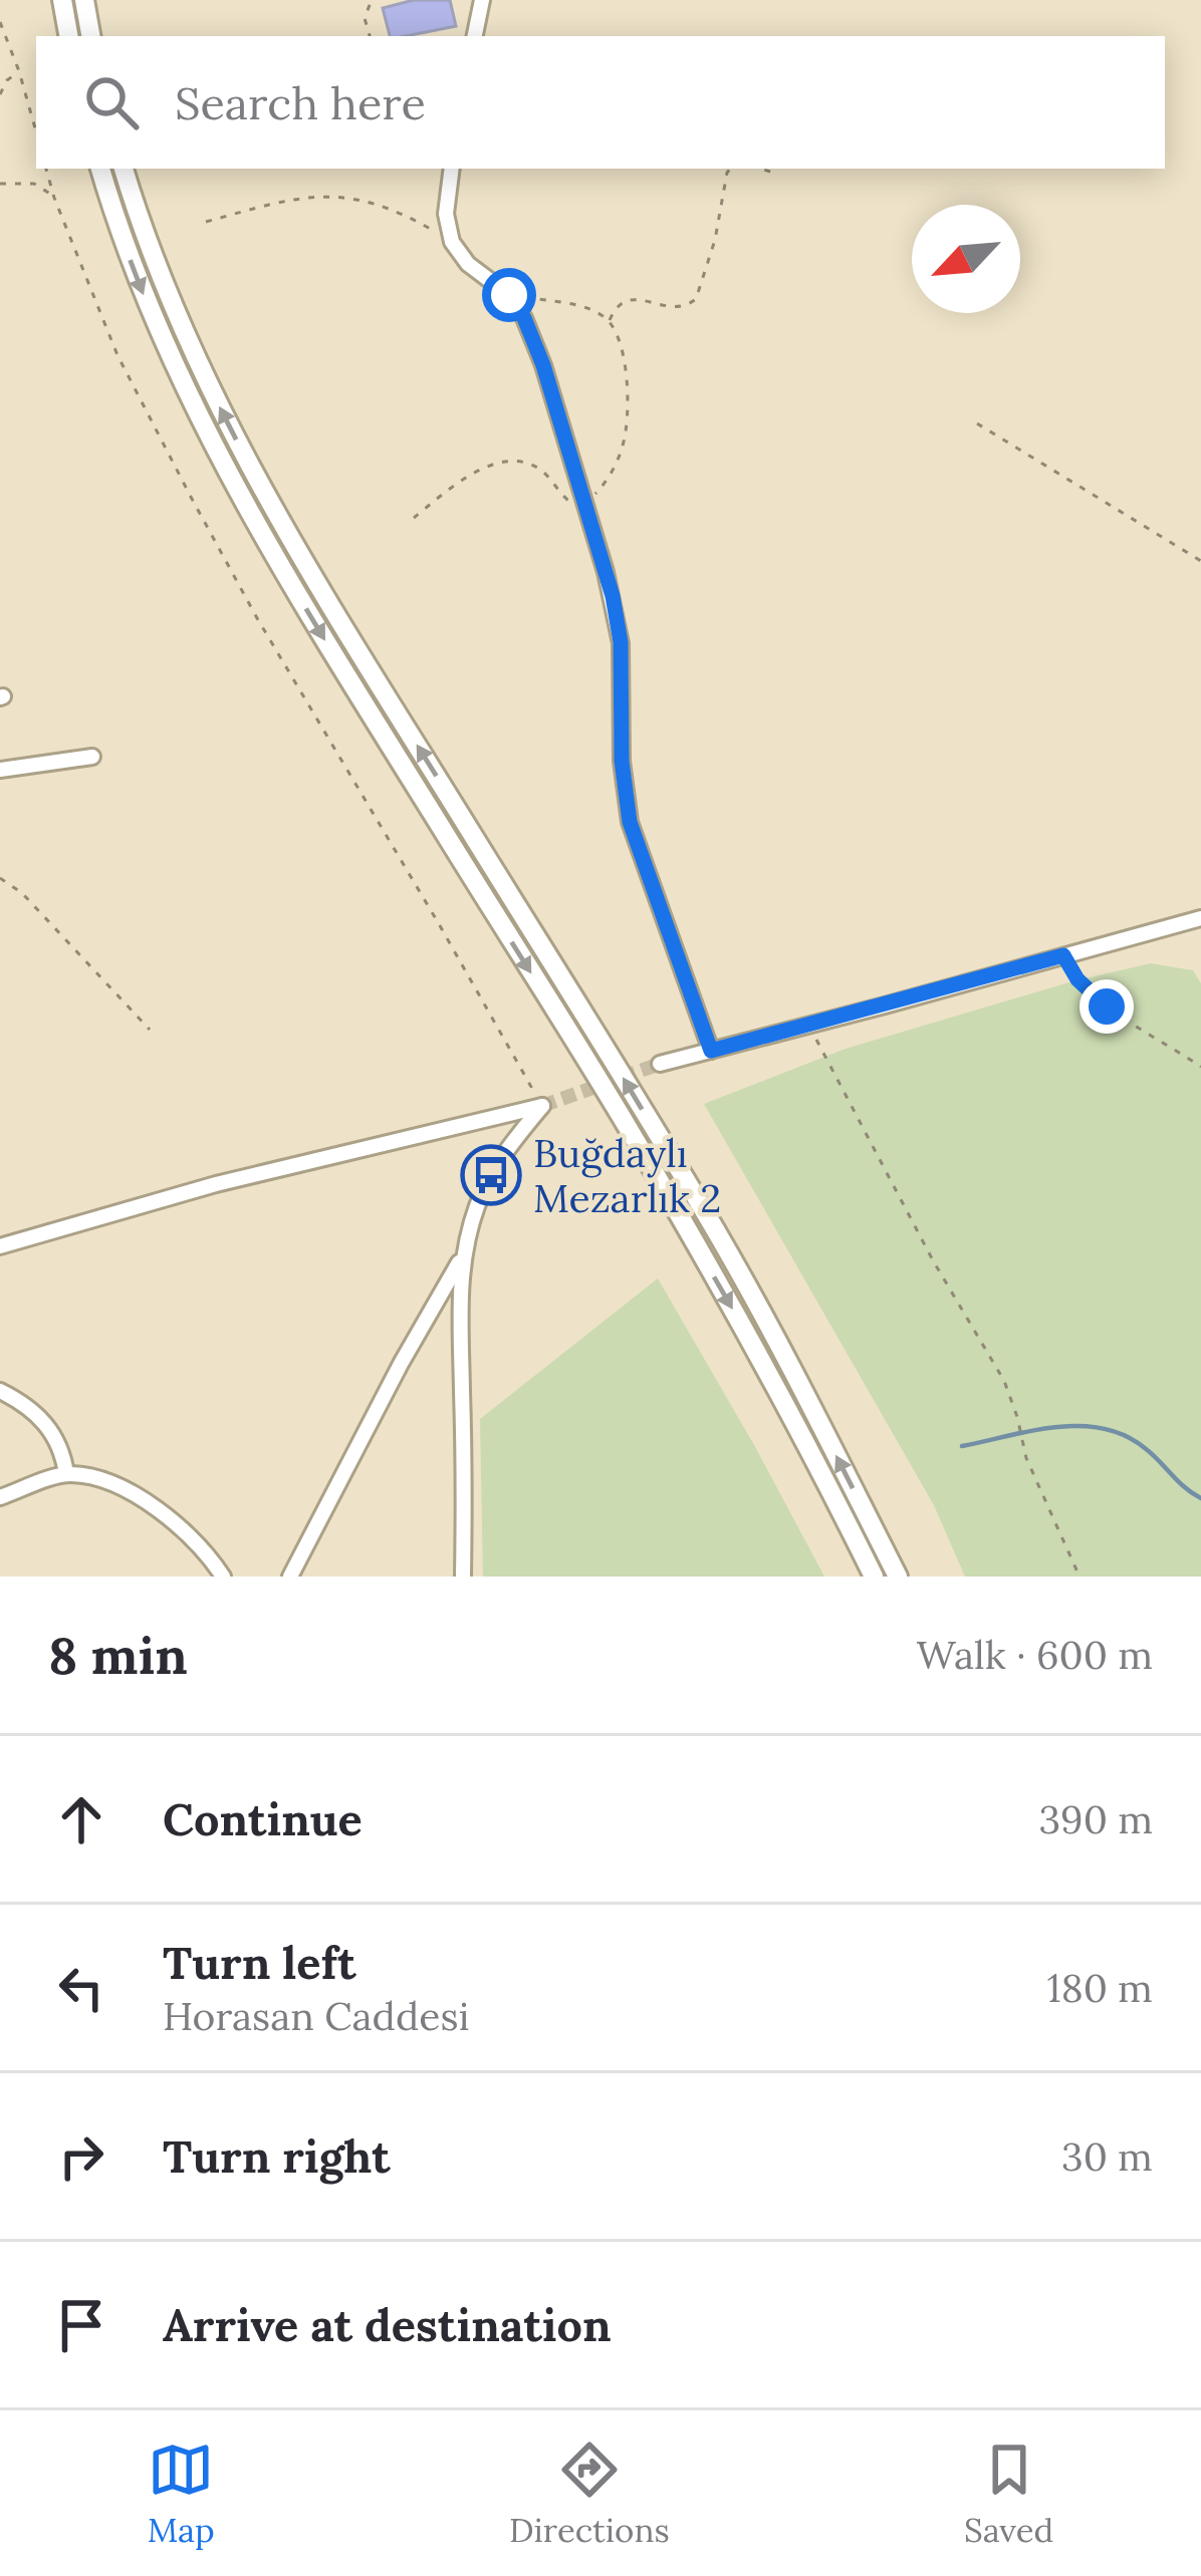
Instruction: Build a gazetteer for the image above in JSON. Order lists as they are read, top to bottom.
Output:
{
  "places": {
    "bus stop": ["Buğdaylı Mezarlık 2"]
  },
  "north": "bottom left",
  "page": {
    "search": "Search here",
    "heading": ["8 min", "Walk · 600 m"],
    "list": [
      ["Continue", "390 m"],
      ["Turn left", "Horasan Caddesi", "180 m"],
      ["Turn right", "30 m"],
      "Arrive at destination"
    ],
    "nav": ["Map", "Directions", "Saved"]
  }
}
